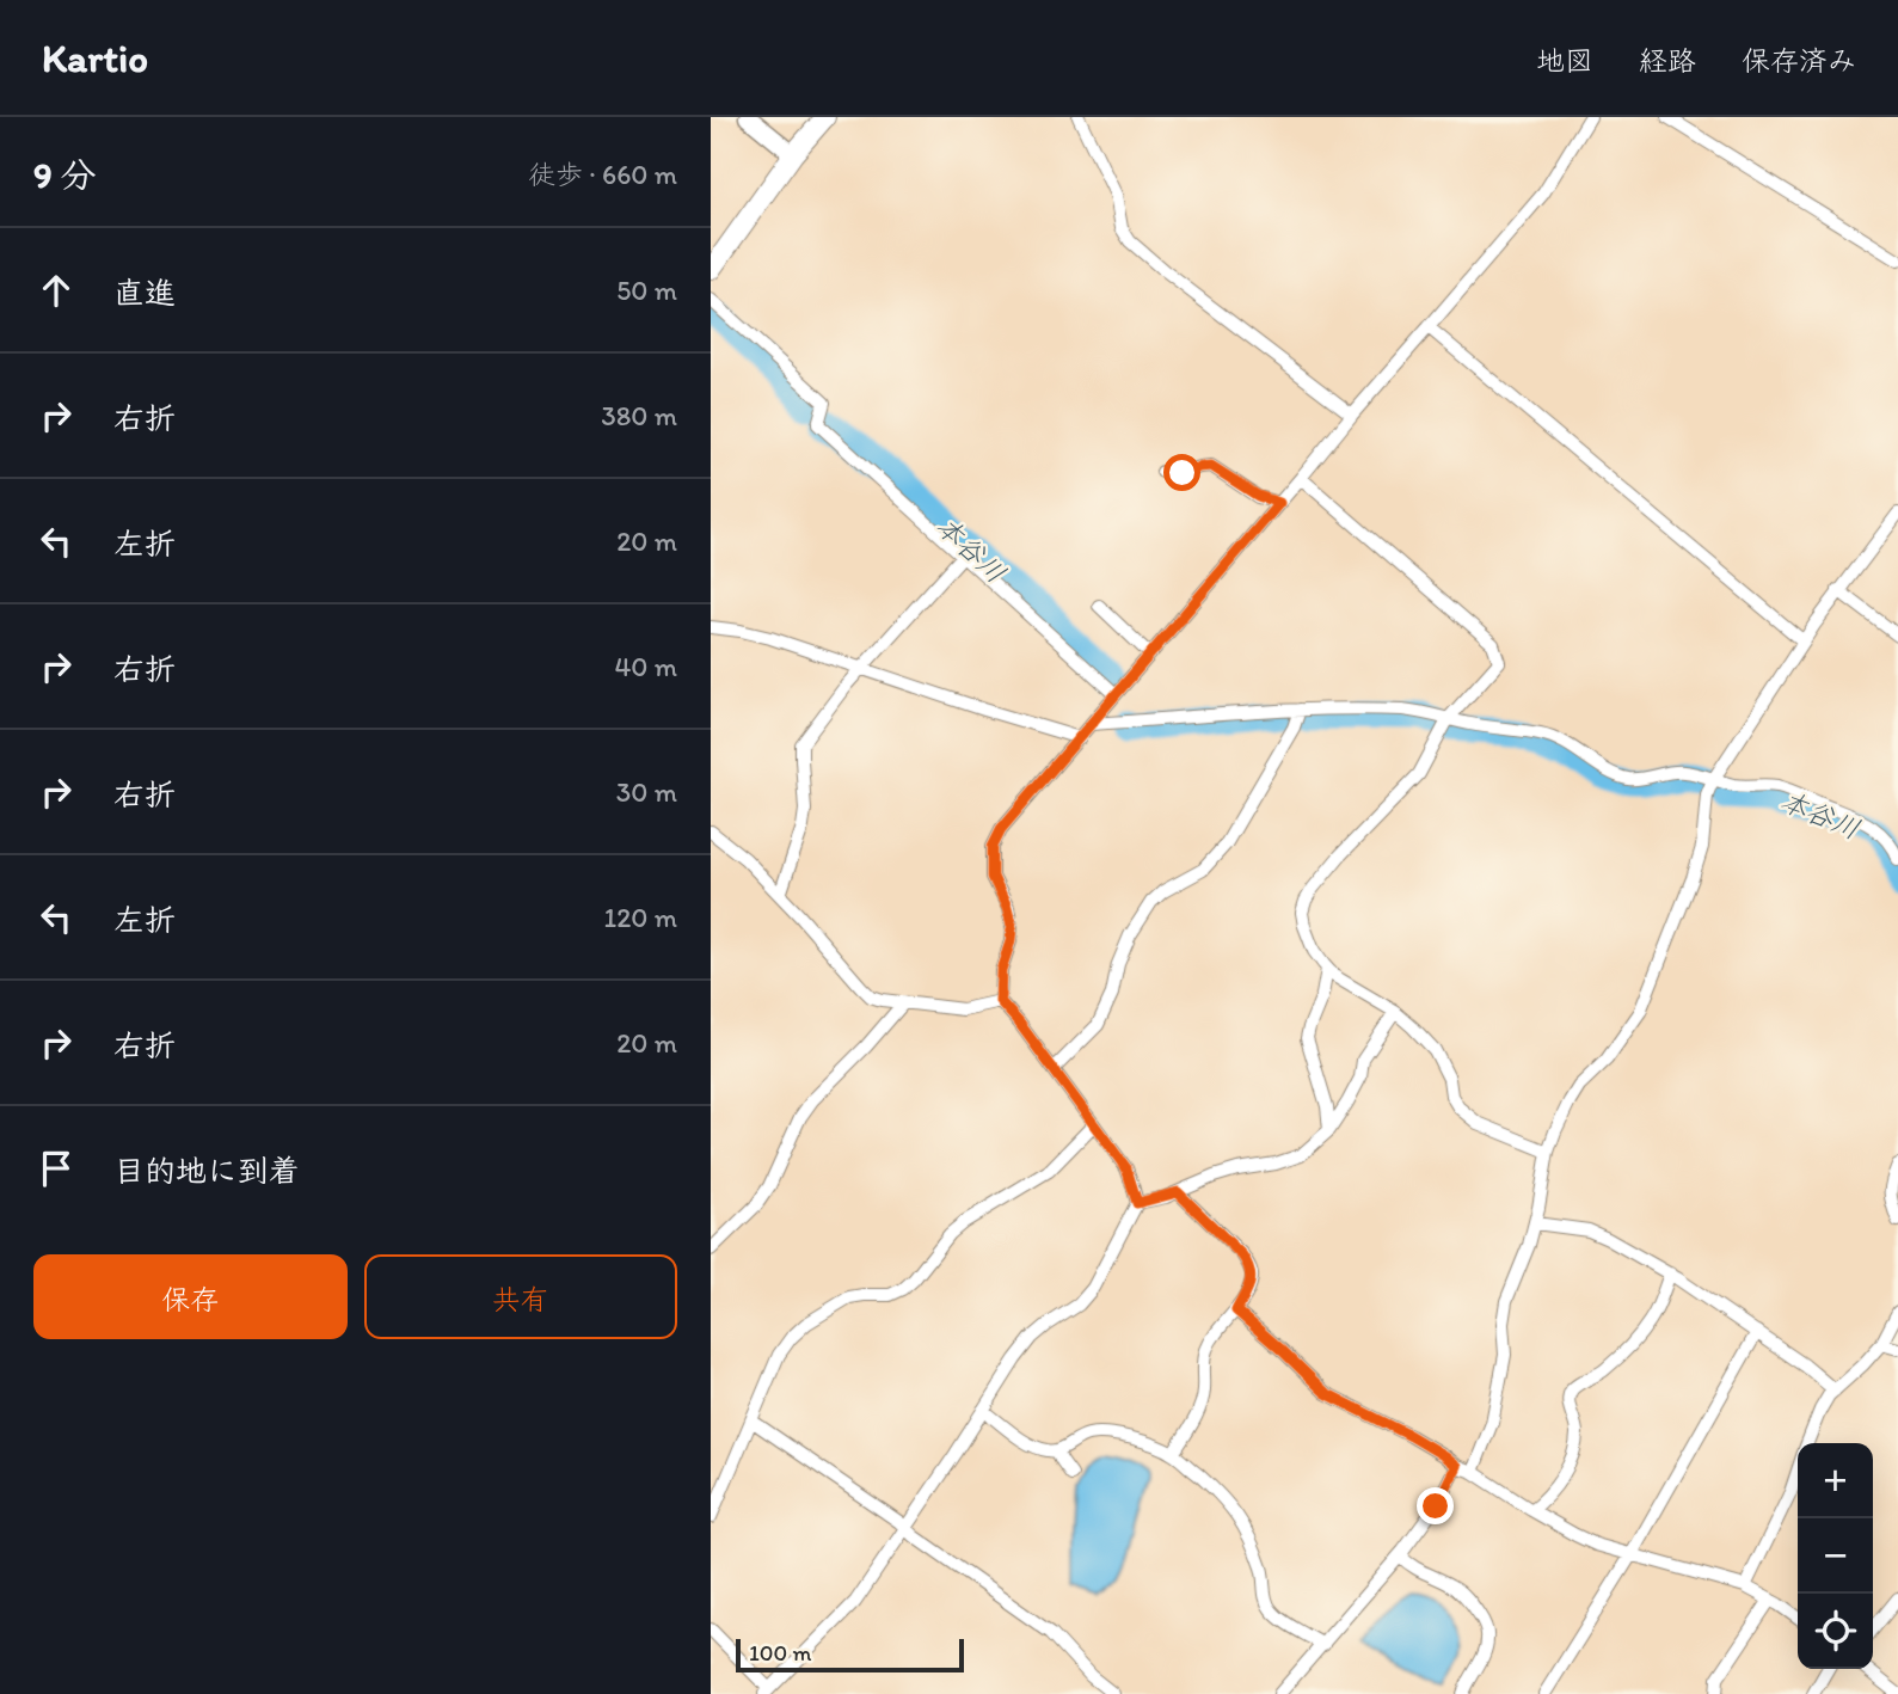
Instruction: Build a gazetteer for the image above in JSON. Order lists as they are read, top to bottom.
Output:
{
  "water": ["本谷川"],
  "scale_bar": "100 m",
  "page": {
    "header": "Kartio",
    "nav": ["地図", "経路", "保存済み"],
    "heading": ["9 分", "徒歩 · 660 m"],
    "list": [
      ["直進", "50 m"],
      ["右折", "380 m"],
      ["左折", "20 m"],
      ["右折", "40 m"],
      ["右折", "30 m"],
      ["左折", "120 m"],
      ["右折", "20 m"],
      "目的地に到着"
    ],
    "buttons": ["保存", "共有"],
    "map_buttons": ["+", "−"],
    "scale": "100 m"
  }
}
